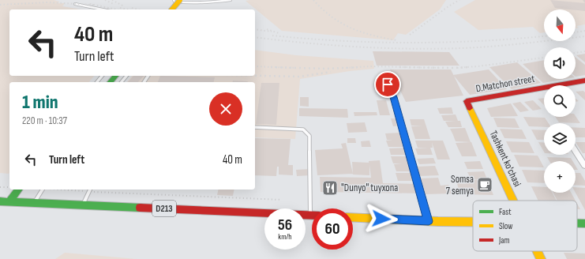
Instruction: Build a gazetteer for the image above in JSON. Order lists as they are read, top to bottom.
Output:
{
  "streets": {
    "main road": ["D.Matchon street", "Tashkent ko'chasi", "D213"]
  },
  "crossings": [
    ["D.Matchon street", "Tashkent ko'chasi"]
  ],
  "places": {
    "cafe": ["Somsa 7 semya"],
    "restaurant": ["\"Dunyo\" tuyxona"]
  },
  "legend": ["Fast", "Slow", "Jam"],
  "north": "bottom",
  "page": {
    "map_buttons": "+",
    "turn": ["40 m", "Turn left"],
    "heading": ["1 min", "220 m · 10:37"],
    "list": [
      {
        "name": "Turn left",
        "value": "40 m"
      }
    ],
    "speed": "56 km/h",
    "limit": "60"
  }
}
